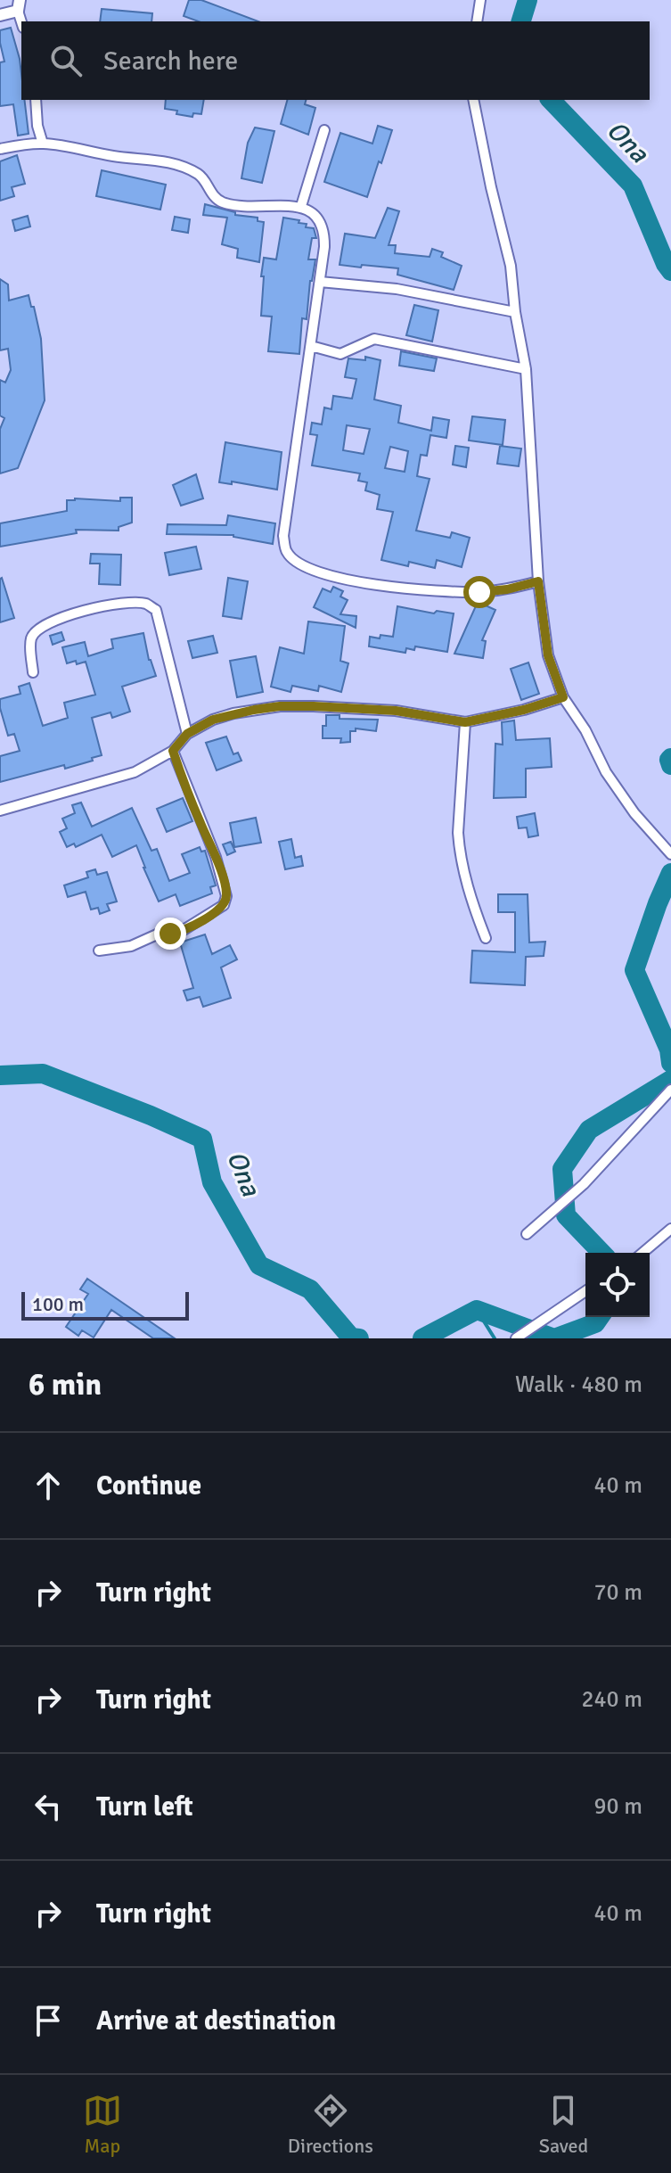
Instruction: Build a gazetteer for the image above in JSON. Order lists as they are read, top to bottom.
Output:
{
  "water": ["Ona"],
  "scale_bar": "100 m",
  "page": {
    "search": "Search here",
    "scale": "100 m",
    "heading": ["6 min", "Walk · 480 m"],
    "list": [
      ["Continue", "40 m"],
      ["Turn right", "70 m"],
      ["Turn right", "240 m"],
      ["Turn left", "90 m"],
      ["Turn right", "40 m"],
      "Arrive at destination"
    ],
    "nav": ["Map", "Directions", "Saved"]
  }
}
